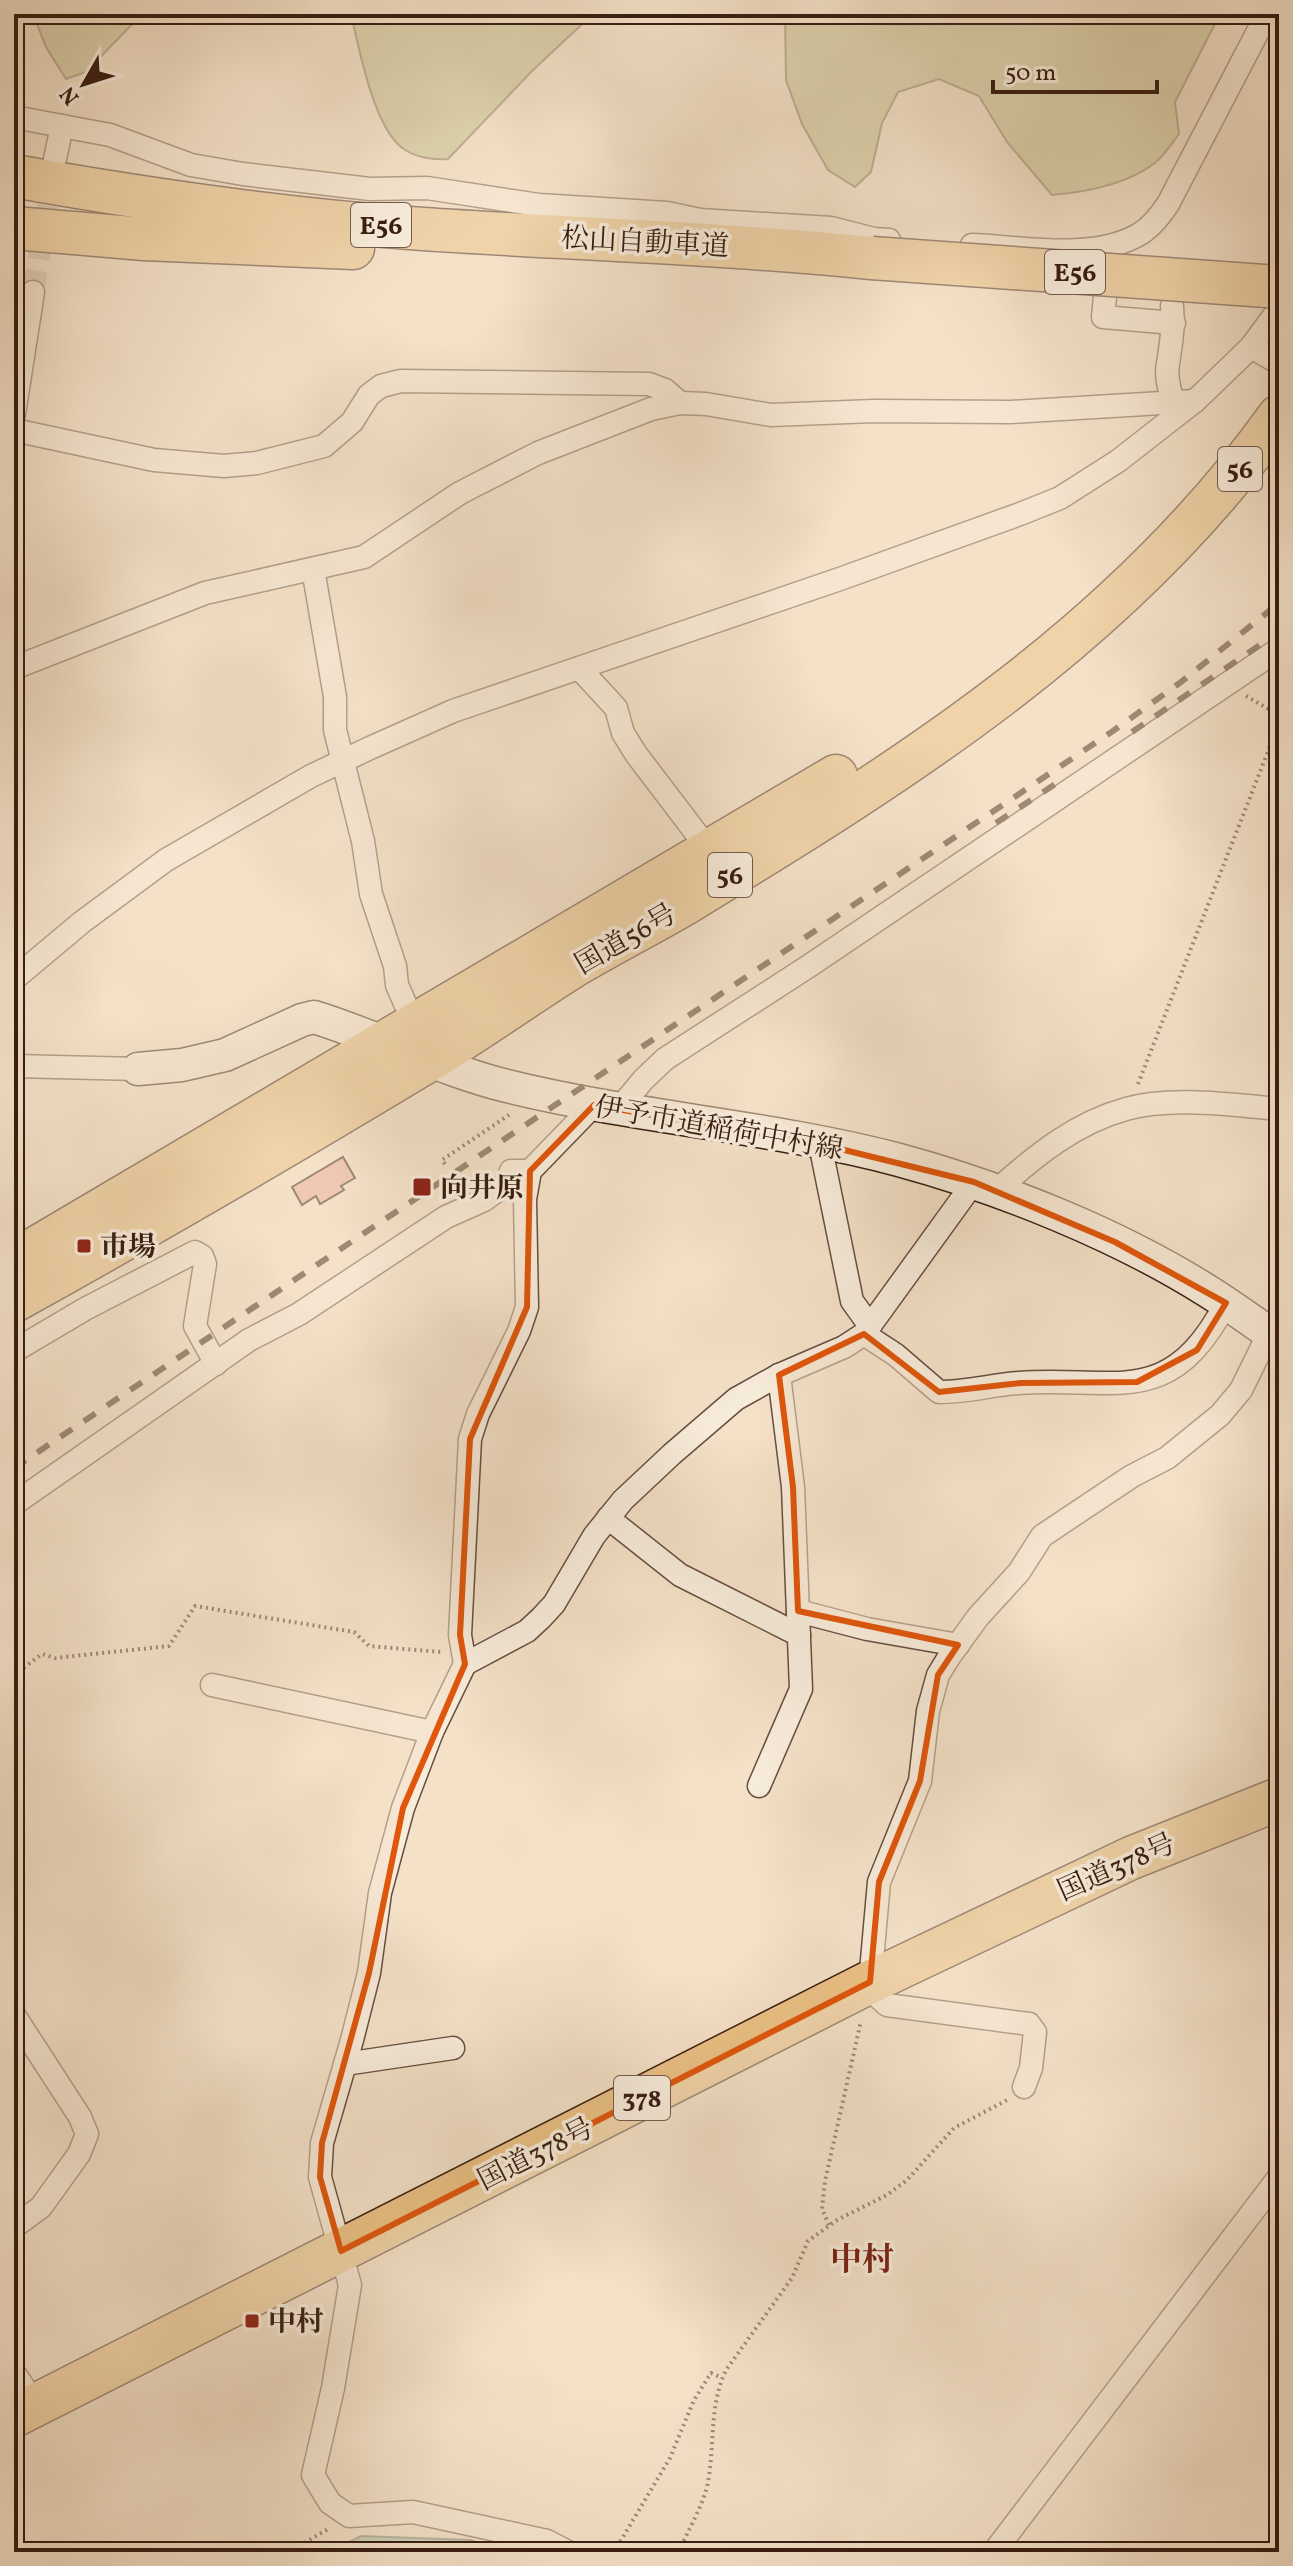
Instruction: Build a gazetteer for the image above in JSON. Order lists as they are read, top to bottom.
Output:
{
  "streets": {
    "highway": [
      "E56",
      "松山自動車道",
      "56",
      "国道56号",
      "国道378号",
      "378"
    ],
    "street": ["伊予市道稲荷中村線"]
  },
  "crossings": [
    ["国道56号", "伊予市道稲荷中村線"]
  ],
  "districts": ["中村"],
  "places": {
    "transit": ["向井原", "市場", "中村"]
  },
  "scale_bar": "50 m",
  "north": "bottom left"
}
